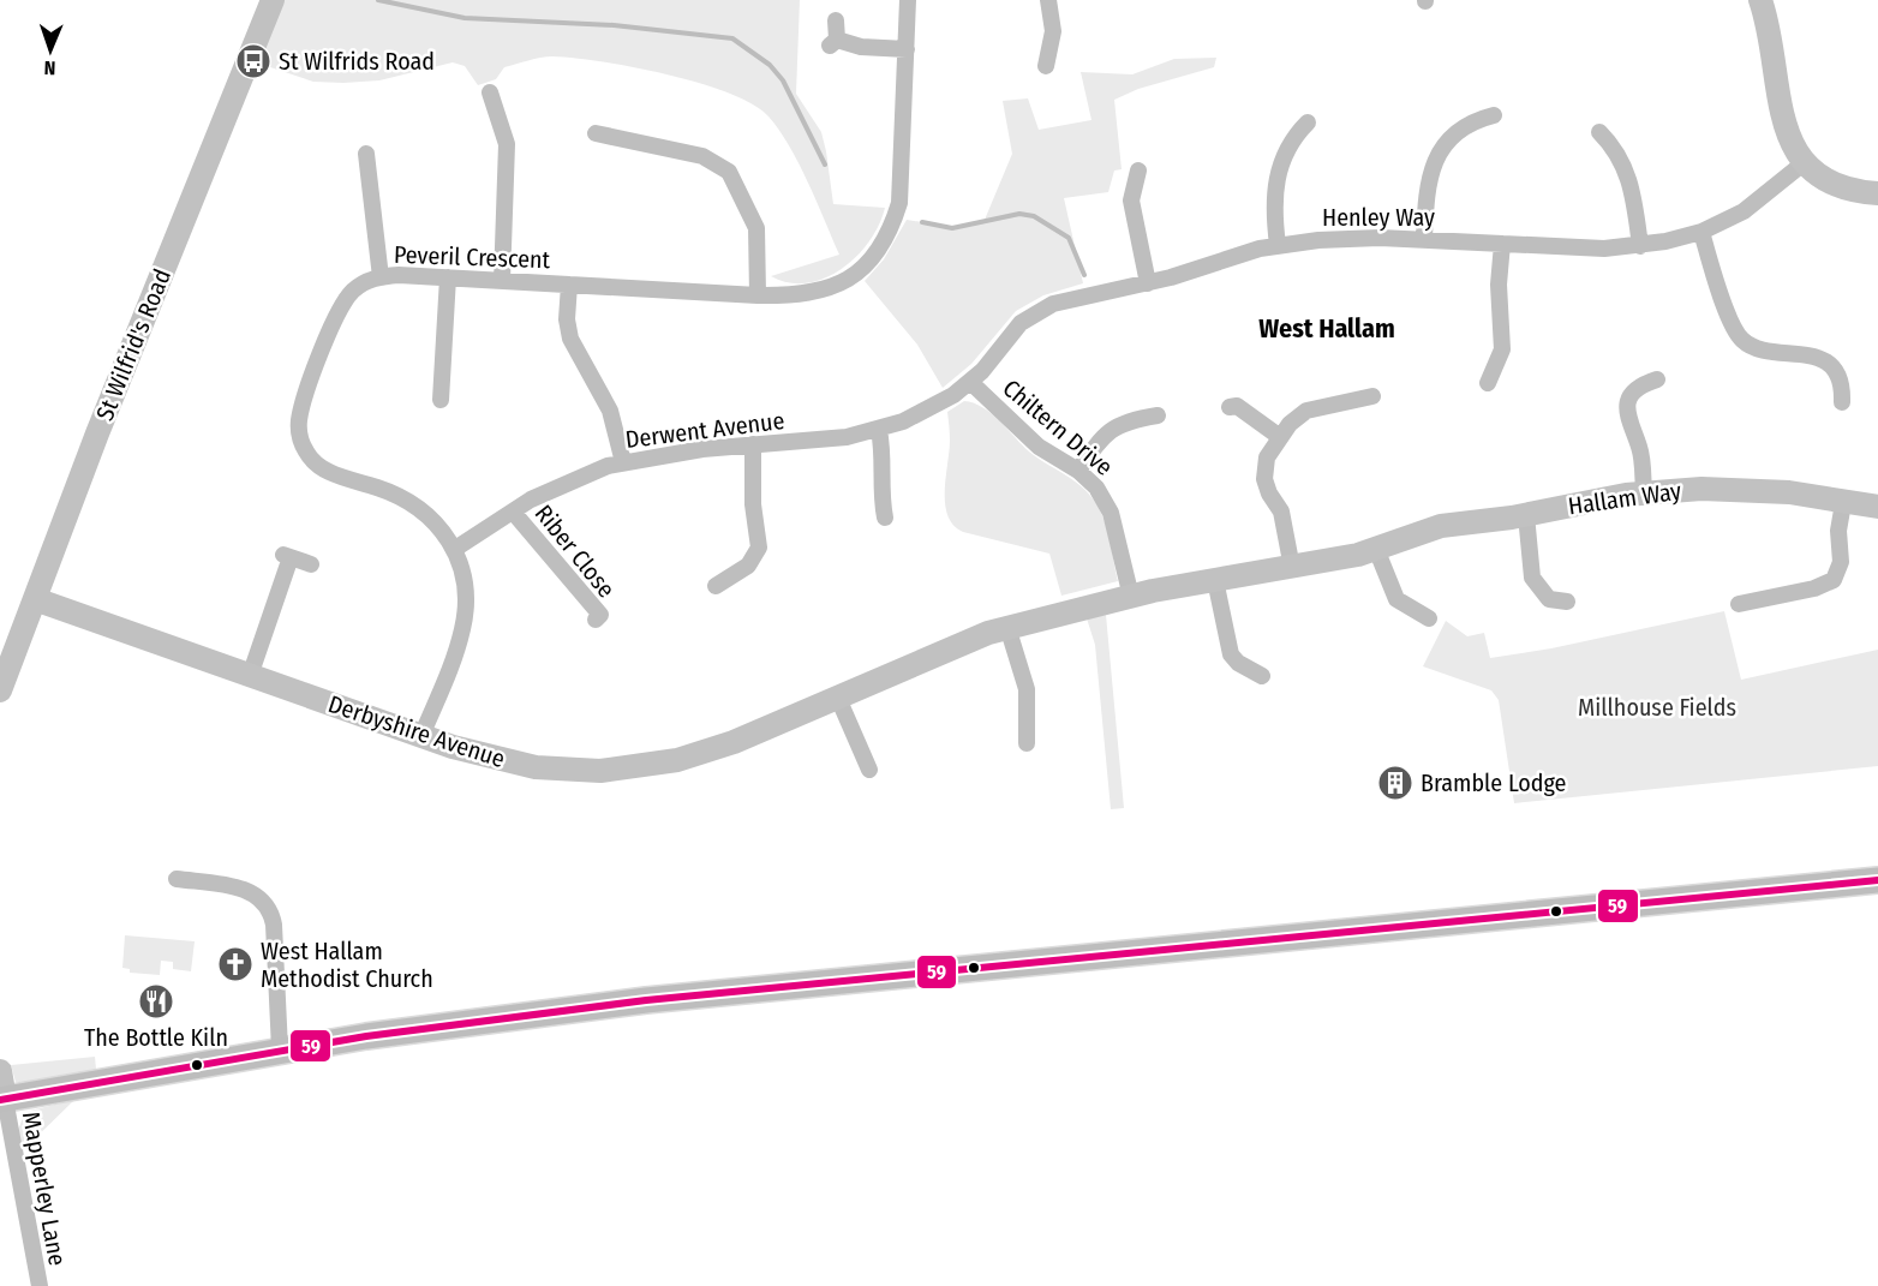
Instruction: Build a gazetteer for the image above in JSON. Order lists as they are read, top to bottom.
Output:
{
  "streets": {
    "street": [
      "Henley Way",
      "Peveril Crescent",
      "St Wilfrid's Road",
      "Chiltern Drive",
      "Derwent Avenue",
      "Hallam Way",
      "Riber Close",
      "Derbyshire Avenue",
      "Mapperley Lane"
    ]
  },
  "crossings": [
    ["Henley Way", "Chiltern Drive"],
    ["Henley Way", "Derwent Avenue"],
    ["Peveril Crescent", "Derwent Avenue"],
    ["Peveril Crescent", "Derbyshire Avenue"],
    ["St Wilfrid's Road", "Derbyshire Avenue"],
    ["Chiltern Drive", "Derwent Avenue"],
    ["Chiltern Drive", "Hallam Way"],
    ["Chiltern Drive", "Derbyshire Avenue"],
    ["Derwent Avenue", "Riber Close"],
    ["Hallam Way", "Derbyshire Avenue"]
  ],
  "districts": ["West Hallam"],
  "parks": ["Millhouse Fields"],
  "places": {
    "bus stop": ["St Wilfrids Road"],
    "building": ["Bramble Lodge"],
    "church": ["West Hallam Methodist Church"],
    "restaurant": ["The Bottle Kiln"]
  },
  "lines": ["transit line 59"],
  "north": "bottom"
}
